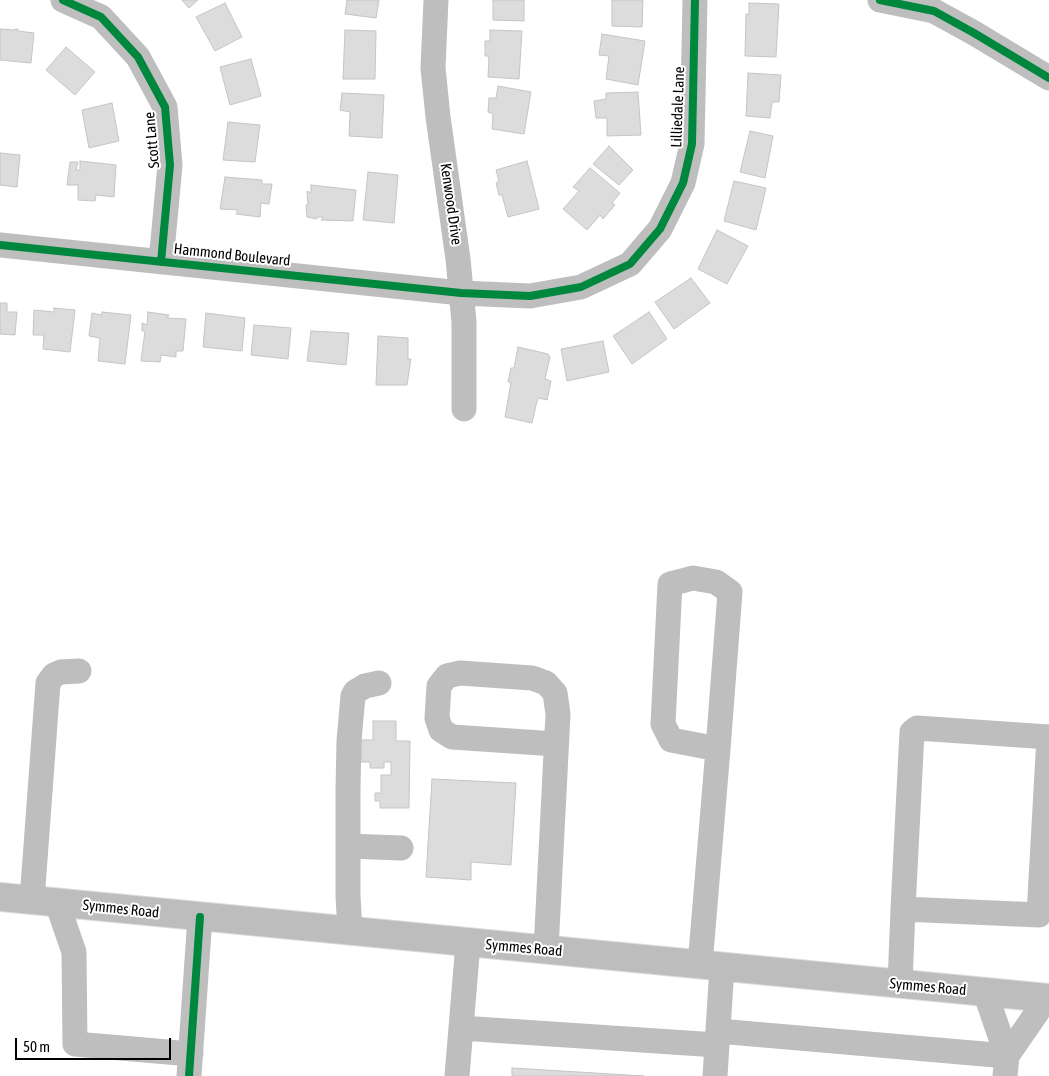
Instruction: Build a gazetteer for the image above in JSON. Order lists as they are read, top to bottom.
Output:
{
  "streets": {
    "main road": ["Symmes Road"],
    "street": [
      "Lilliedale Lane",
      "Scott Lane",
      "Kenwood Drive",
      "Hammond Boulevard"
    ]
  },
  "crossings": [
    ["Lilliedale Lane", "Kenwood Drive"],
    ["Lilliedale Lane", "Hammond Boulevard"],
    ["Scott Lane", "Hammond Boulevard"],
    ["Kenwood Drive", "Hammond Boulevard"]
  ],
  "scale_bar": "50 m"
}
